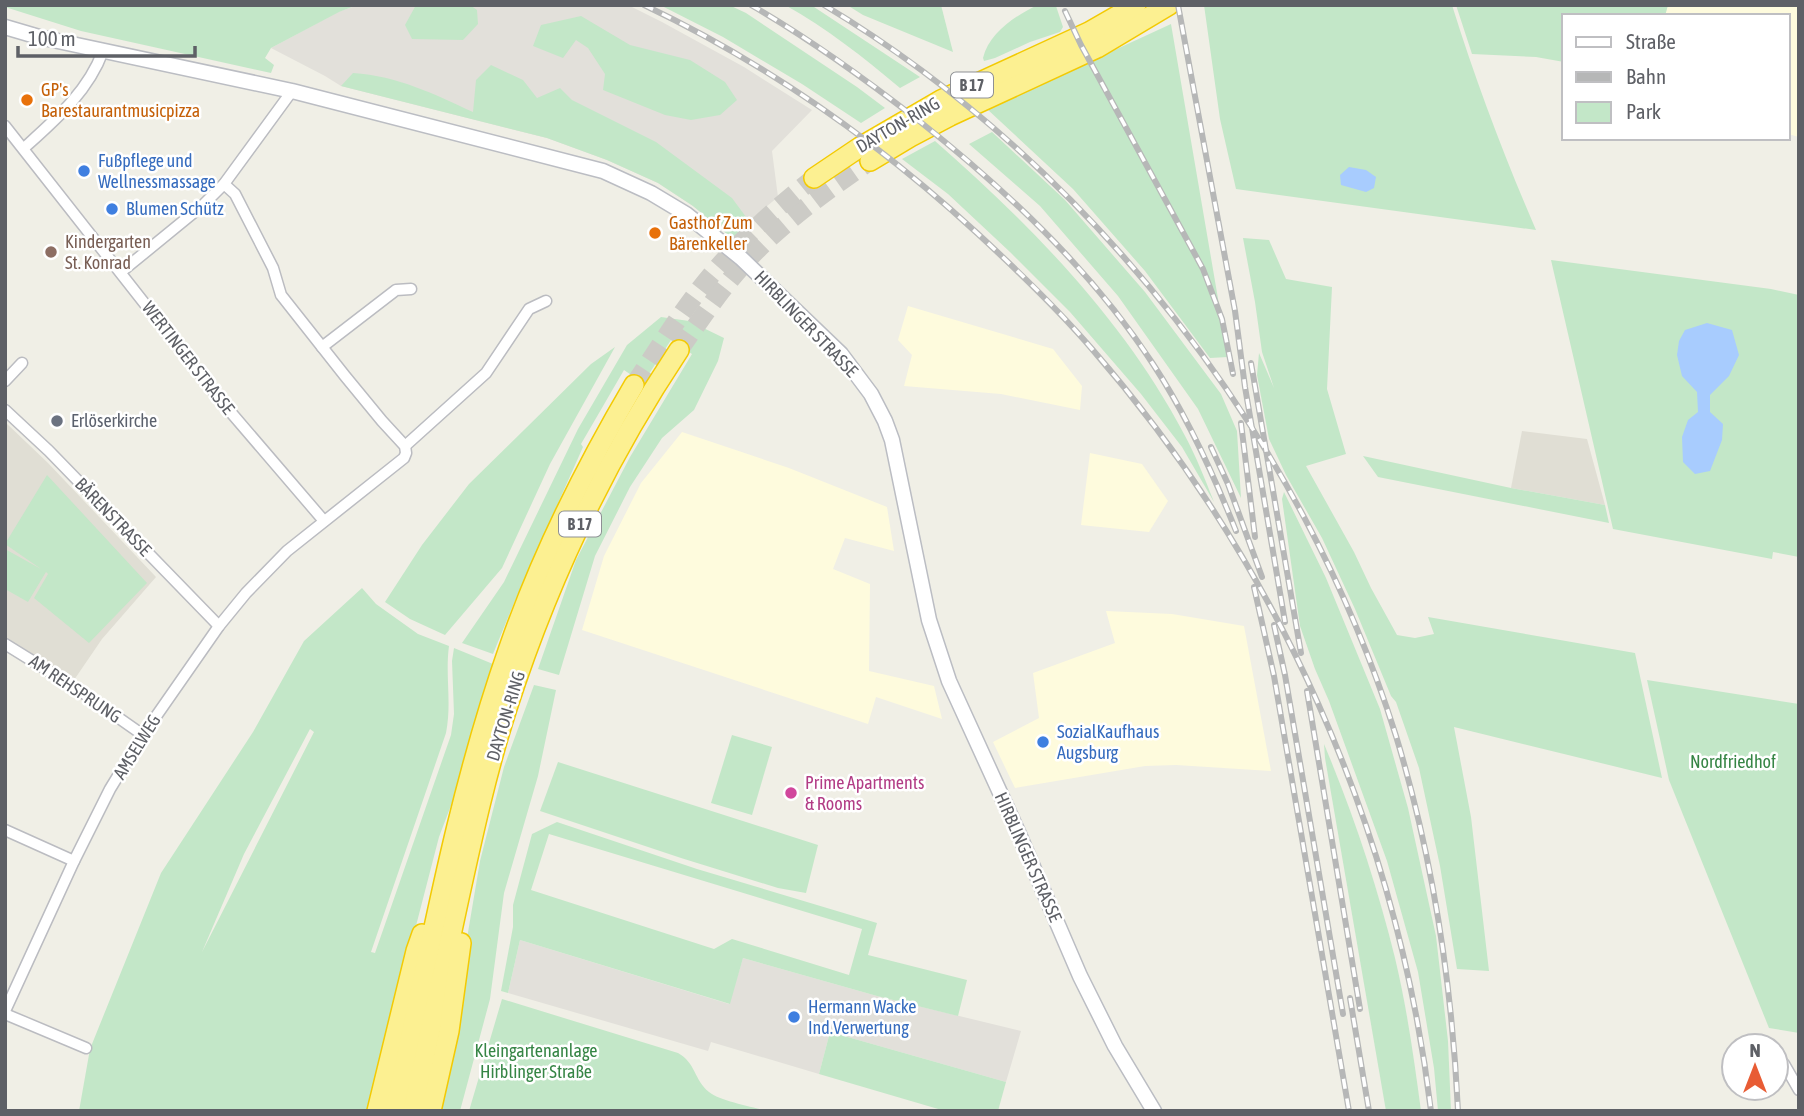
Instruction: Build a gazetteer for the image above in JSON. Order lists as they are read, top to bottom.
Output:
{
  "streets": {
    "highway": ["B 17", "DAYTON-RING"],
    "street": [
      "HIRBLINGER STRASSE",
      "WERTINGER STRASSE",
      "BÄRENSTRASSE",
      "AM REHSPRUNG",
      "AMSELWEG"
    ]
  },
  "crossings": [
    ["WERTINGER STRASSE", "AMSELWEG"],
    ["BÄRENSTRASSE", "AMSELWEG"],
    ["AM REHSPRUNG", "AMSELWEG"]
  ],
  "parks": ["Nordfriedhof", "Kleingartenanlage Hirblinger Straße"],
  "places": [
    "GP's Barestaurantmusicpizza",
    "Fußpflege und Wellnessmassage",
    "Blumen Schütz",
    "Gasthof Zum Bärenkeller",
    "Kindergarten St. Konrad",
    "Erlöserkirche",
    "SozialKaufhaus Augsburg",
    "Prime Apartments & Rooms",
    "Hermann Wacke Ind.Verwertung"
  ],
  "legend": ["Straße", "Bahn", "Park"],
  "scale_bar": "100 m",
  "north": "top"
}
